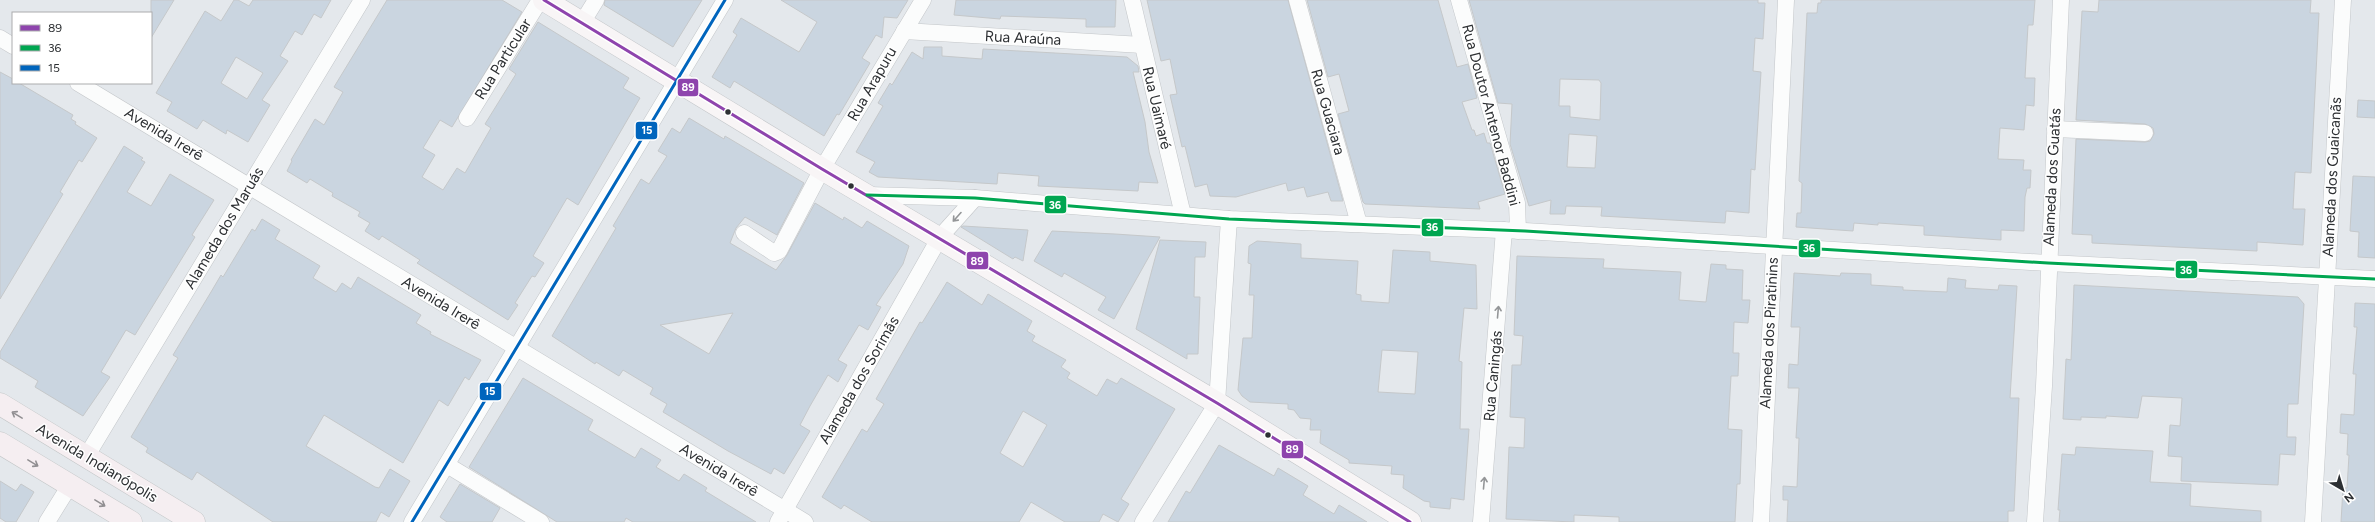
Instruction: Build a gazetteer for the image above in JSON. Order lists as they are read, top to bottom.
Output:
{
  "streets": {
    "main road": ["Avenida Indianópolis"],
    "street": [
      "Rua Araúna",
      "Rua Particular",
      "Rua Arapuru",
      "Rua Uaimaré",
      "Rua Guaciara",
      "Rua Doutor Antenor Baddini",
      "Avenida Irerê",
      "Alameda dos Guatás",
      "Alameda dos Guaicanãs",
      "Alameda dos Maruás",
      "Alameda dos Piratinins",
      "Rua Caningás",
      "Alameda dos Sorimãs"
    ]
  },
  "crossings": [
    ["Rua Araúna", "Rua Arapuru"],
    ["Rua Araúna", "Rua Uaimaré"],
    ["Rua Doutor Antenor Baddini", "Rua Caningás"],
    ["Avenida Irerê", "Alameda dos Maruás"],
    ["Avenida Irerê", "Alameda dos Sorimãs"],
    ["Alameda dos Maruás", "Avenida Indianópolis"]
  ],
  "one_way": ["Rua Caningás"],
  "lines": ["transit line 89", "transit line 15", "transit line 36"],
  "legend": ["89", "36", "15"],
  "north": "bottom right"
}
